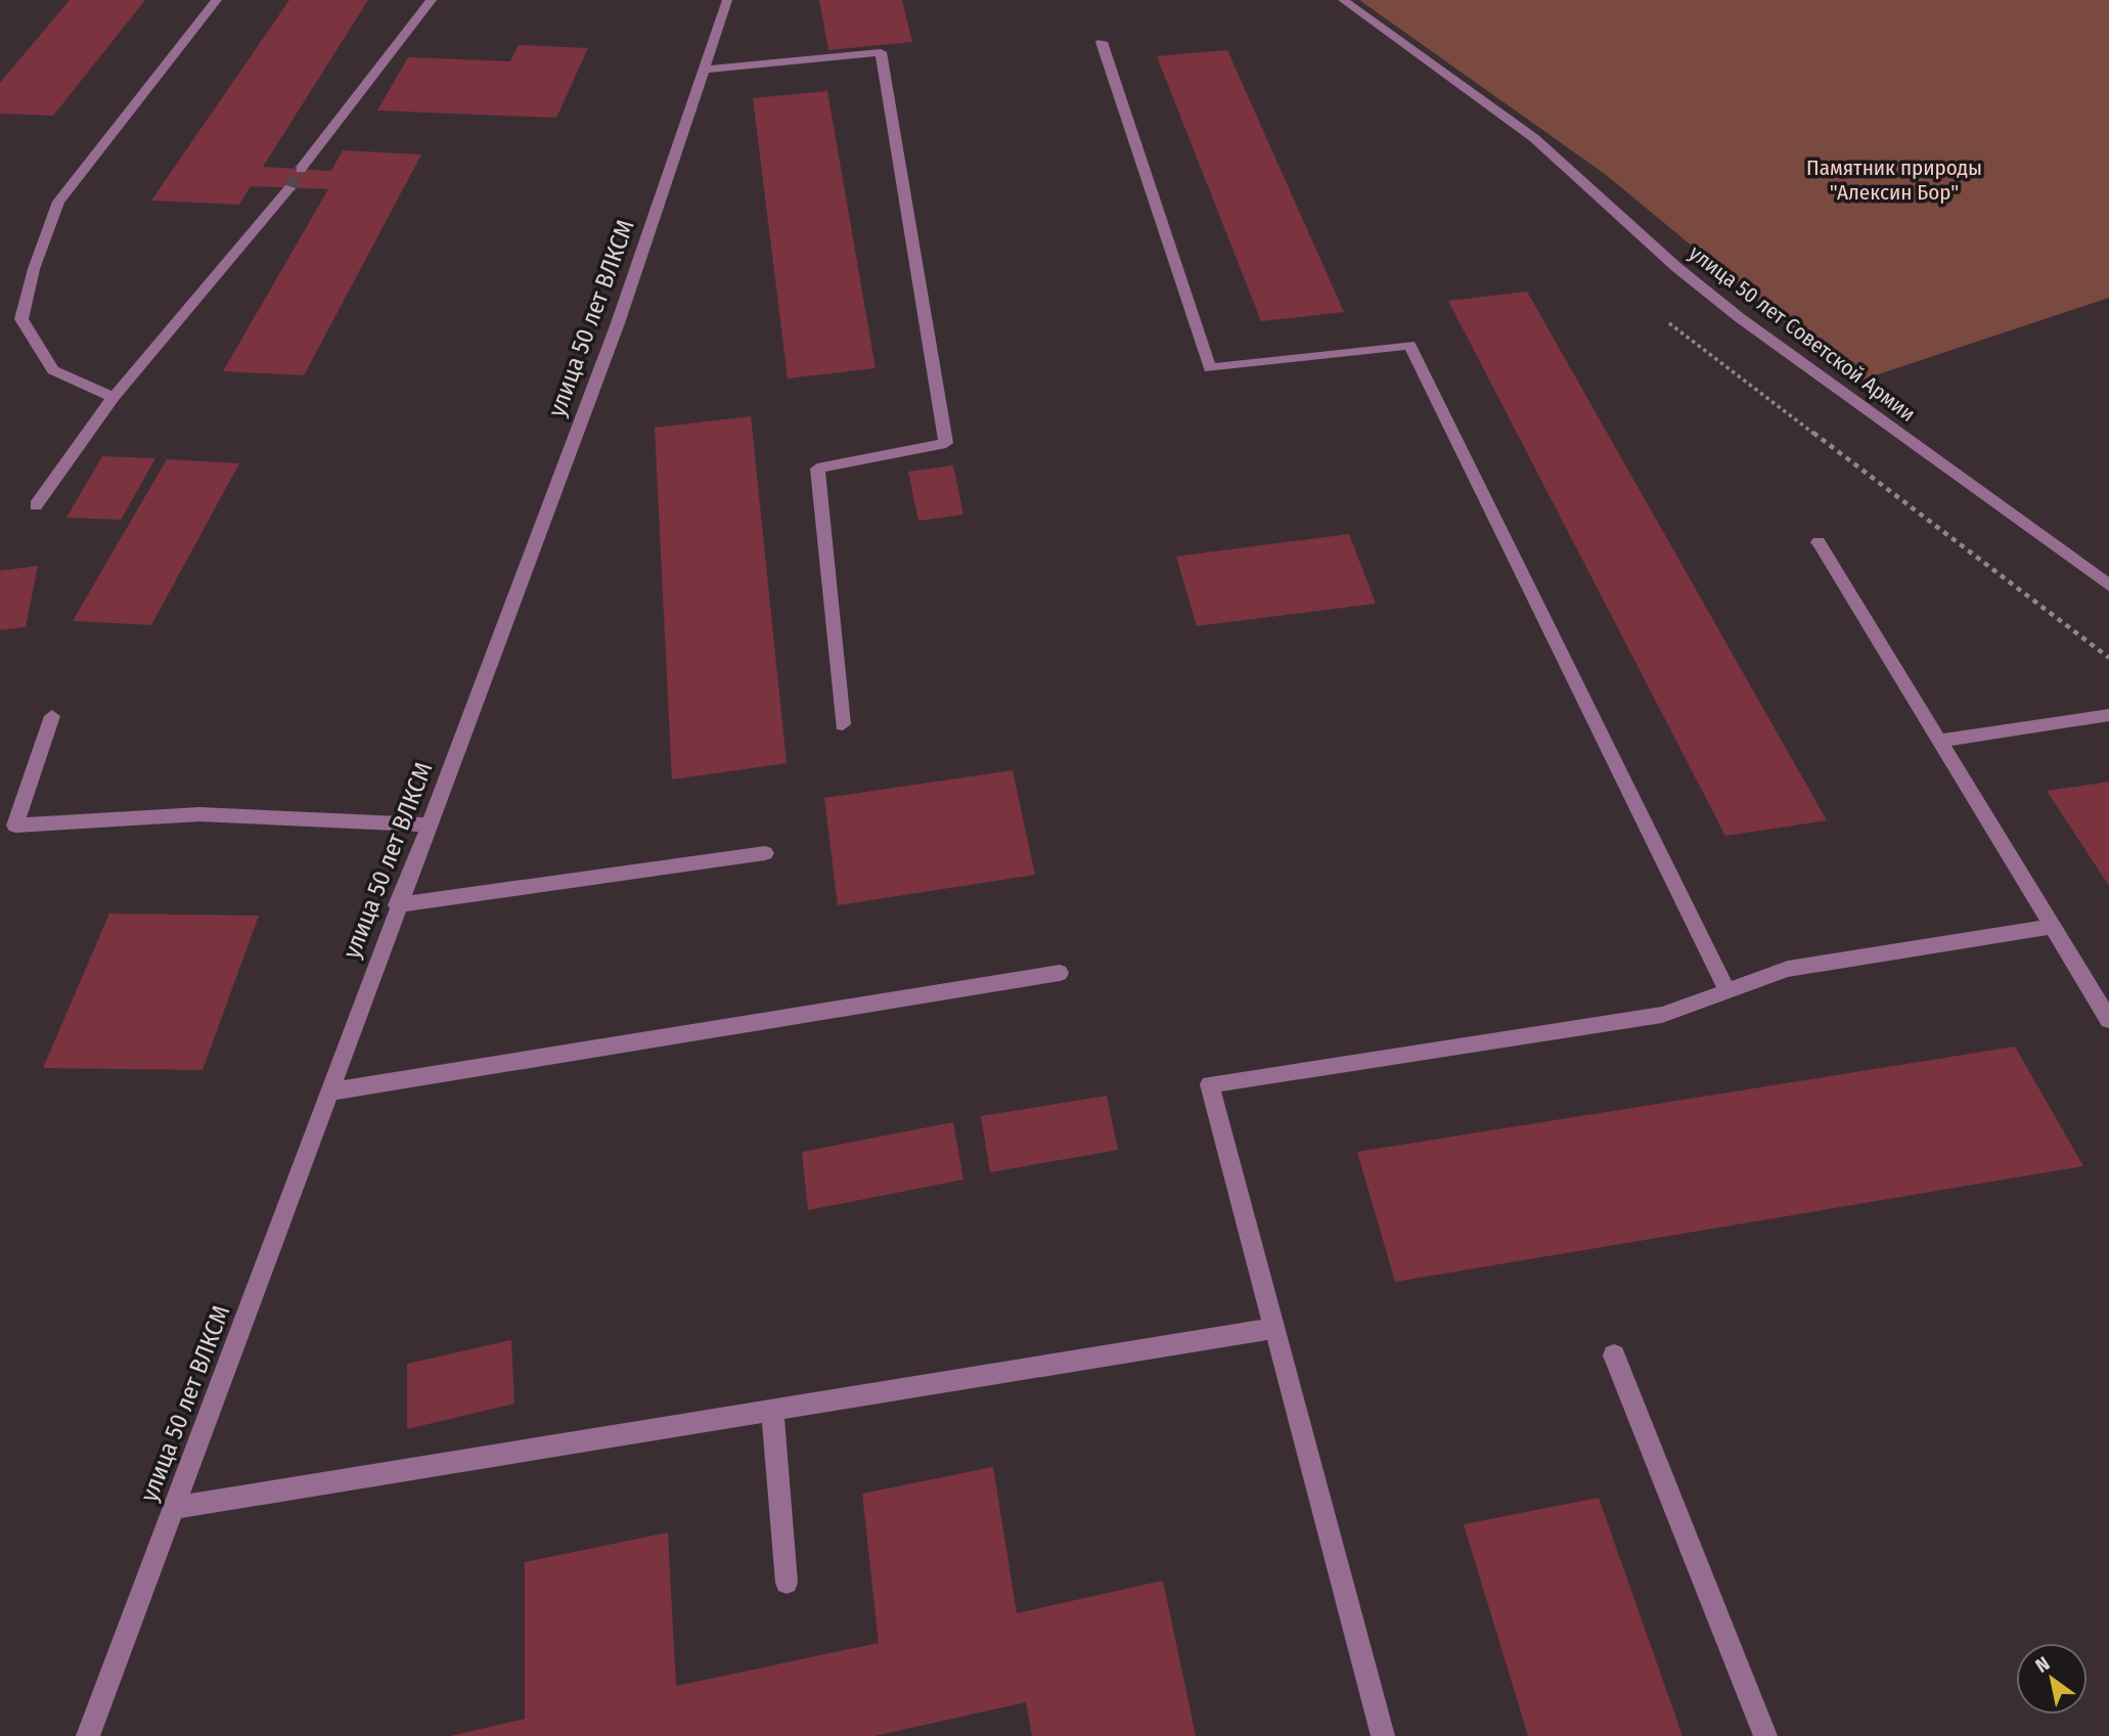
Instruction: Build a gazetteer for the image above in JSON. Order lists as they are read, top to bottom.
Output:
{
  "streets": {
    "street": ["улица 50 лет ВЛКСМ", "улица 50 лет Советской Армии"]
  },
  "parks": ["Памятник природы \"Алексин Бор\""],
  "north": "top left"
}
